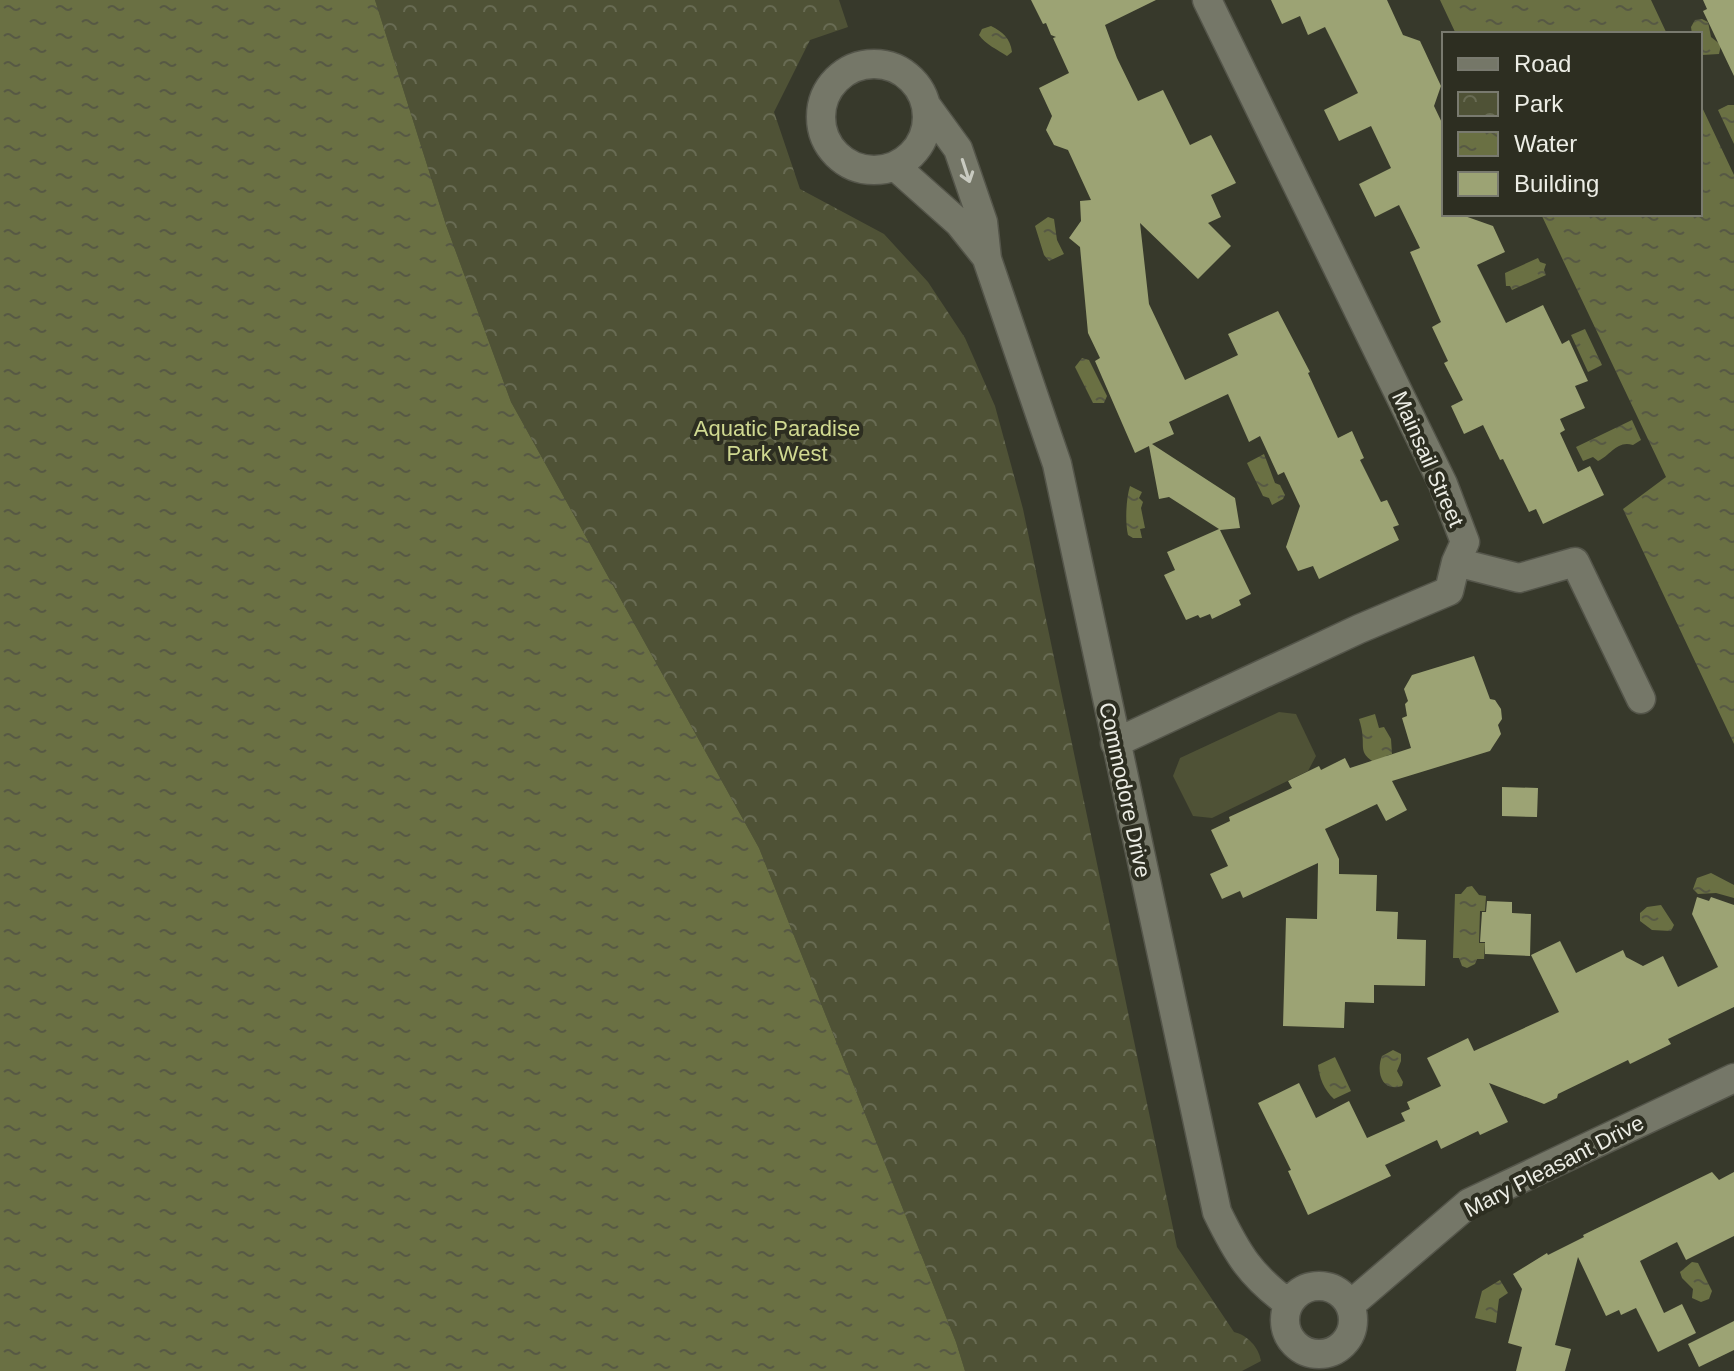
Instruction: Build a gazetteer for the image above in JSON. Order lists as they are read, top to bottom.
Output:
{
  "streets": {
    "street": ["Mainsail Street", "Commodore Drive", "Mary Pleasant Drive"]
  },
  "crossings": [
    ["Mainsail Street", "Commodore Drive"],
    ["Commodore Drive", "Mary Pleasant Drive"]
  ],
  "parks": ["Aquatic Paradise Park West"],
  "legend": [
    "Road",
    "Park",
    "Water",
    "Building"
  ]
}
